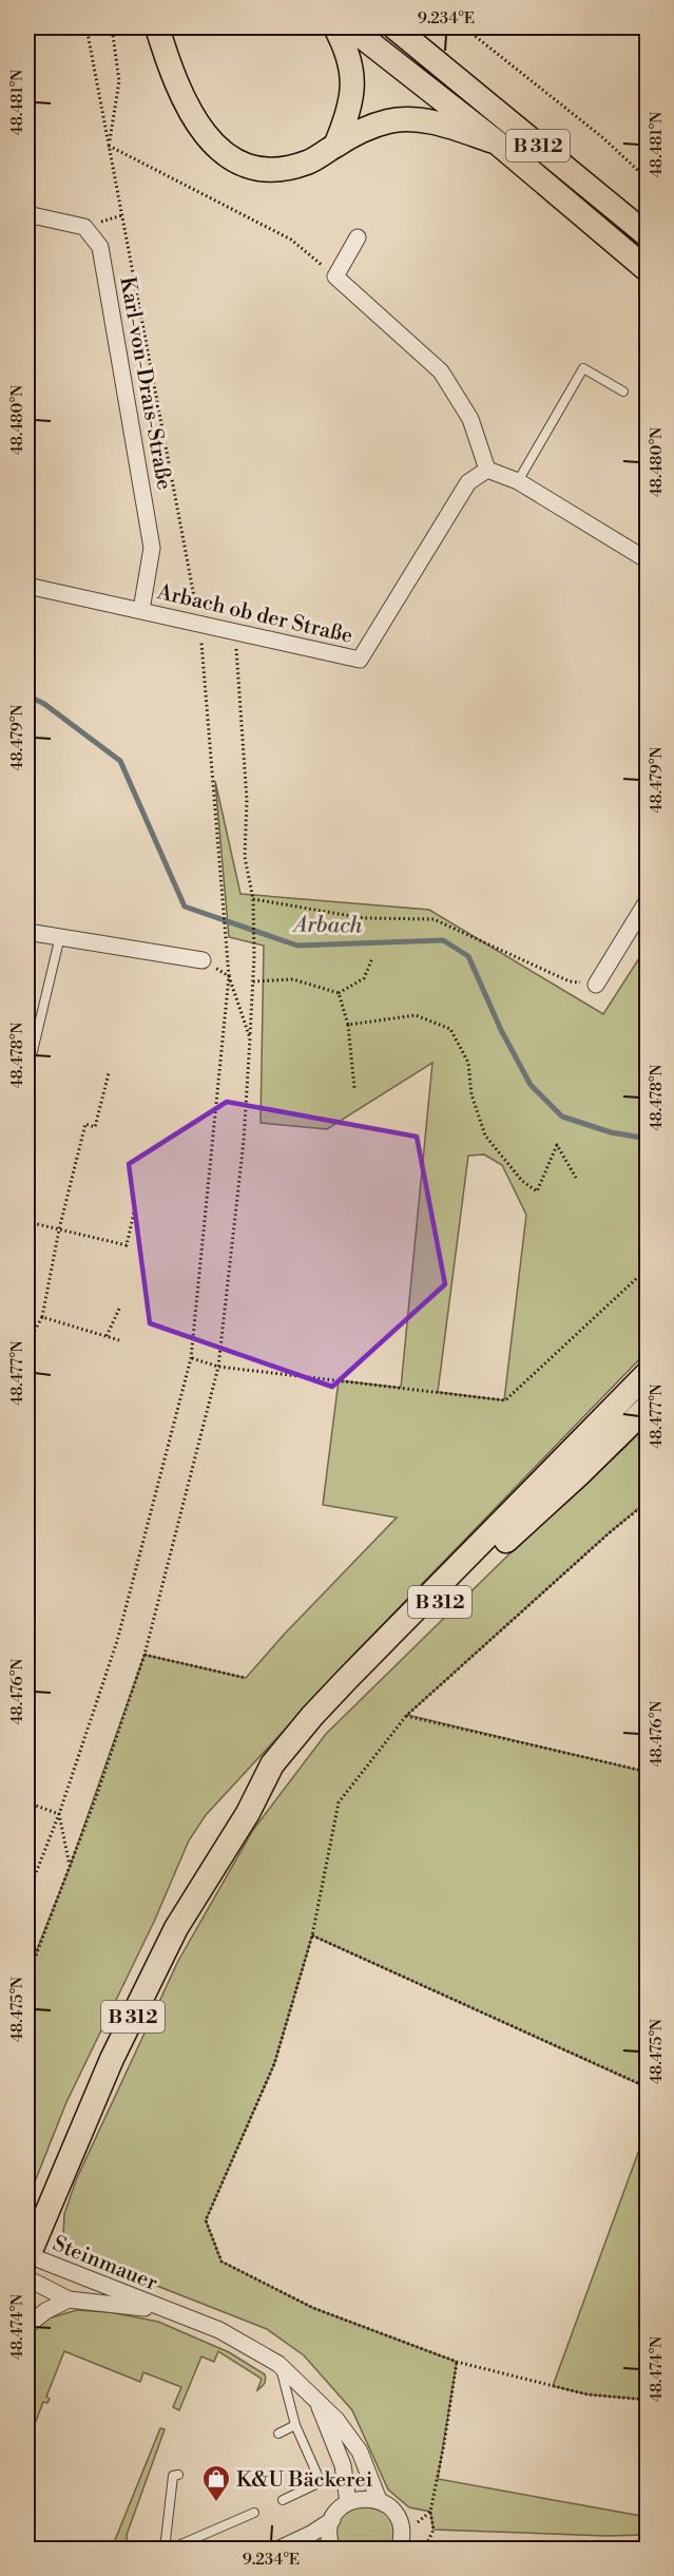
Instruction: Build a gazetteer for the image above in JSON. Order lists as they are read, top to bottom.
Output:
{
  "streets": {
    "main road": ["B 312"],
    "street": ["Karl-von-Drais-Straße", "Arbach ob der Straße", "Steinmauer"]
  },
  "crossings": [
    ["B 312", "Steinmauer"],
    ["Karl-von-Drais-Straße", "Arbach ob der Straße"]
  ],
  "water": ["Arbach"],
  "places": {
    "shop": ["K&U Bäckerei"]
  },
  "coordinates": [
    "9.234°E",
    "48.481°N",
    "48.480°N",
    "48.479°N",
    "48.478°N",
    "48.477°N",
    "48.476°N",
    "48.475°N",
    "48.474°N"
  ]
}
